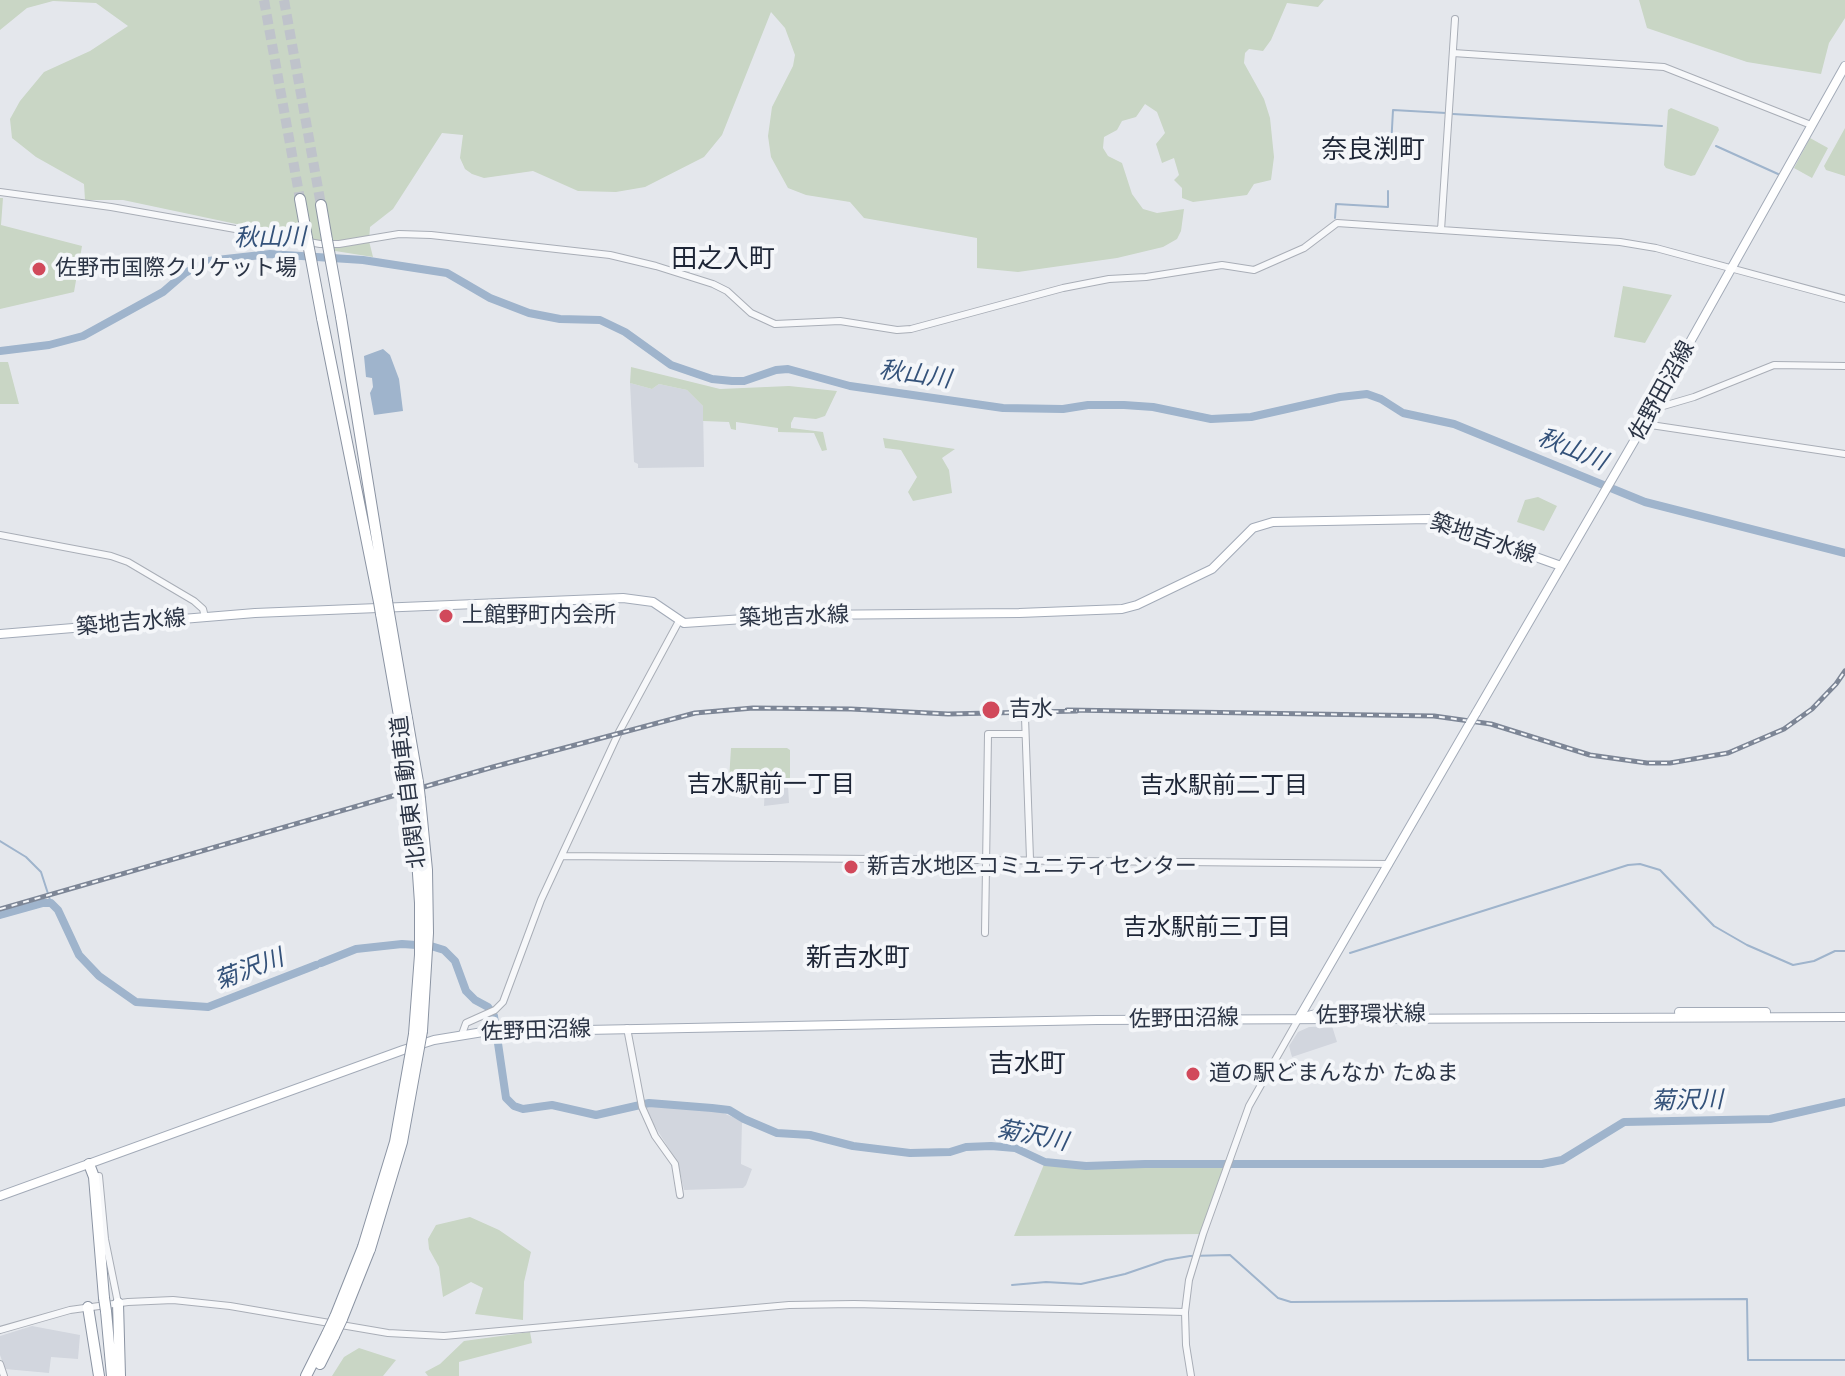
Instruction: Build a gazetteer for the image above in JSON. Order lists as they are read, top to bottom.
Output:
{
  "streets": {
    "highway": ["北関東自動車道"],
    "main road": ["佐野田沼線", "築地吉水線", "佐野環状線"]
  },
  "crossings": [
    ["佐野田沼線", "築地吉水線"],
    ["佐野田沼線", "佐野環状線"]
  ],
  "districts": [
    "奈良渕町",
    "田之入町",
    "吉水駅前一丁目",
    "吉水駅前二丁目",
    "吉水駅前三丁目",
    "新吉水町",
    "吉水町"
  ],
  "water": ["秋山川", "菊沢川"],
  "places": [
    "佐野市国際クリケット場",
    "上館野町内会所",
    "吉水",
    "新吉水地区コミュニティセンター",
    "道の駅どまんなか たぬま"
  ]
}
